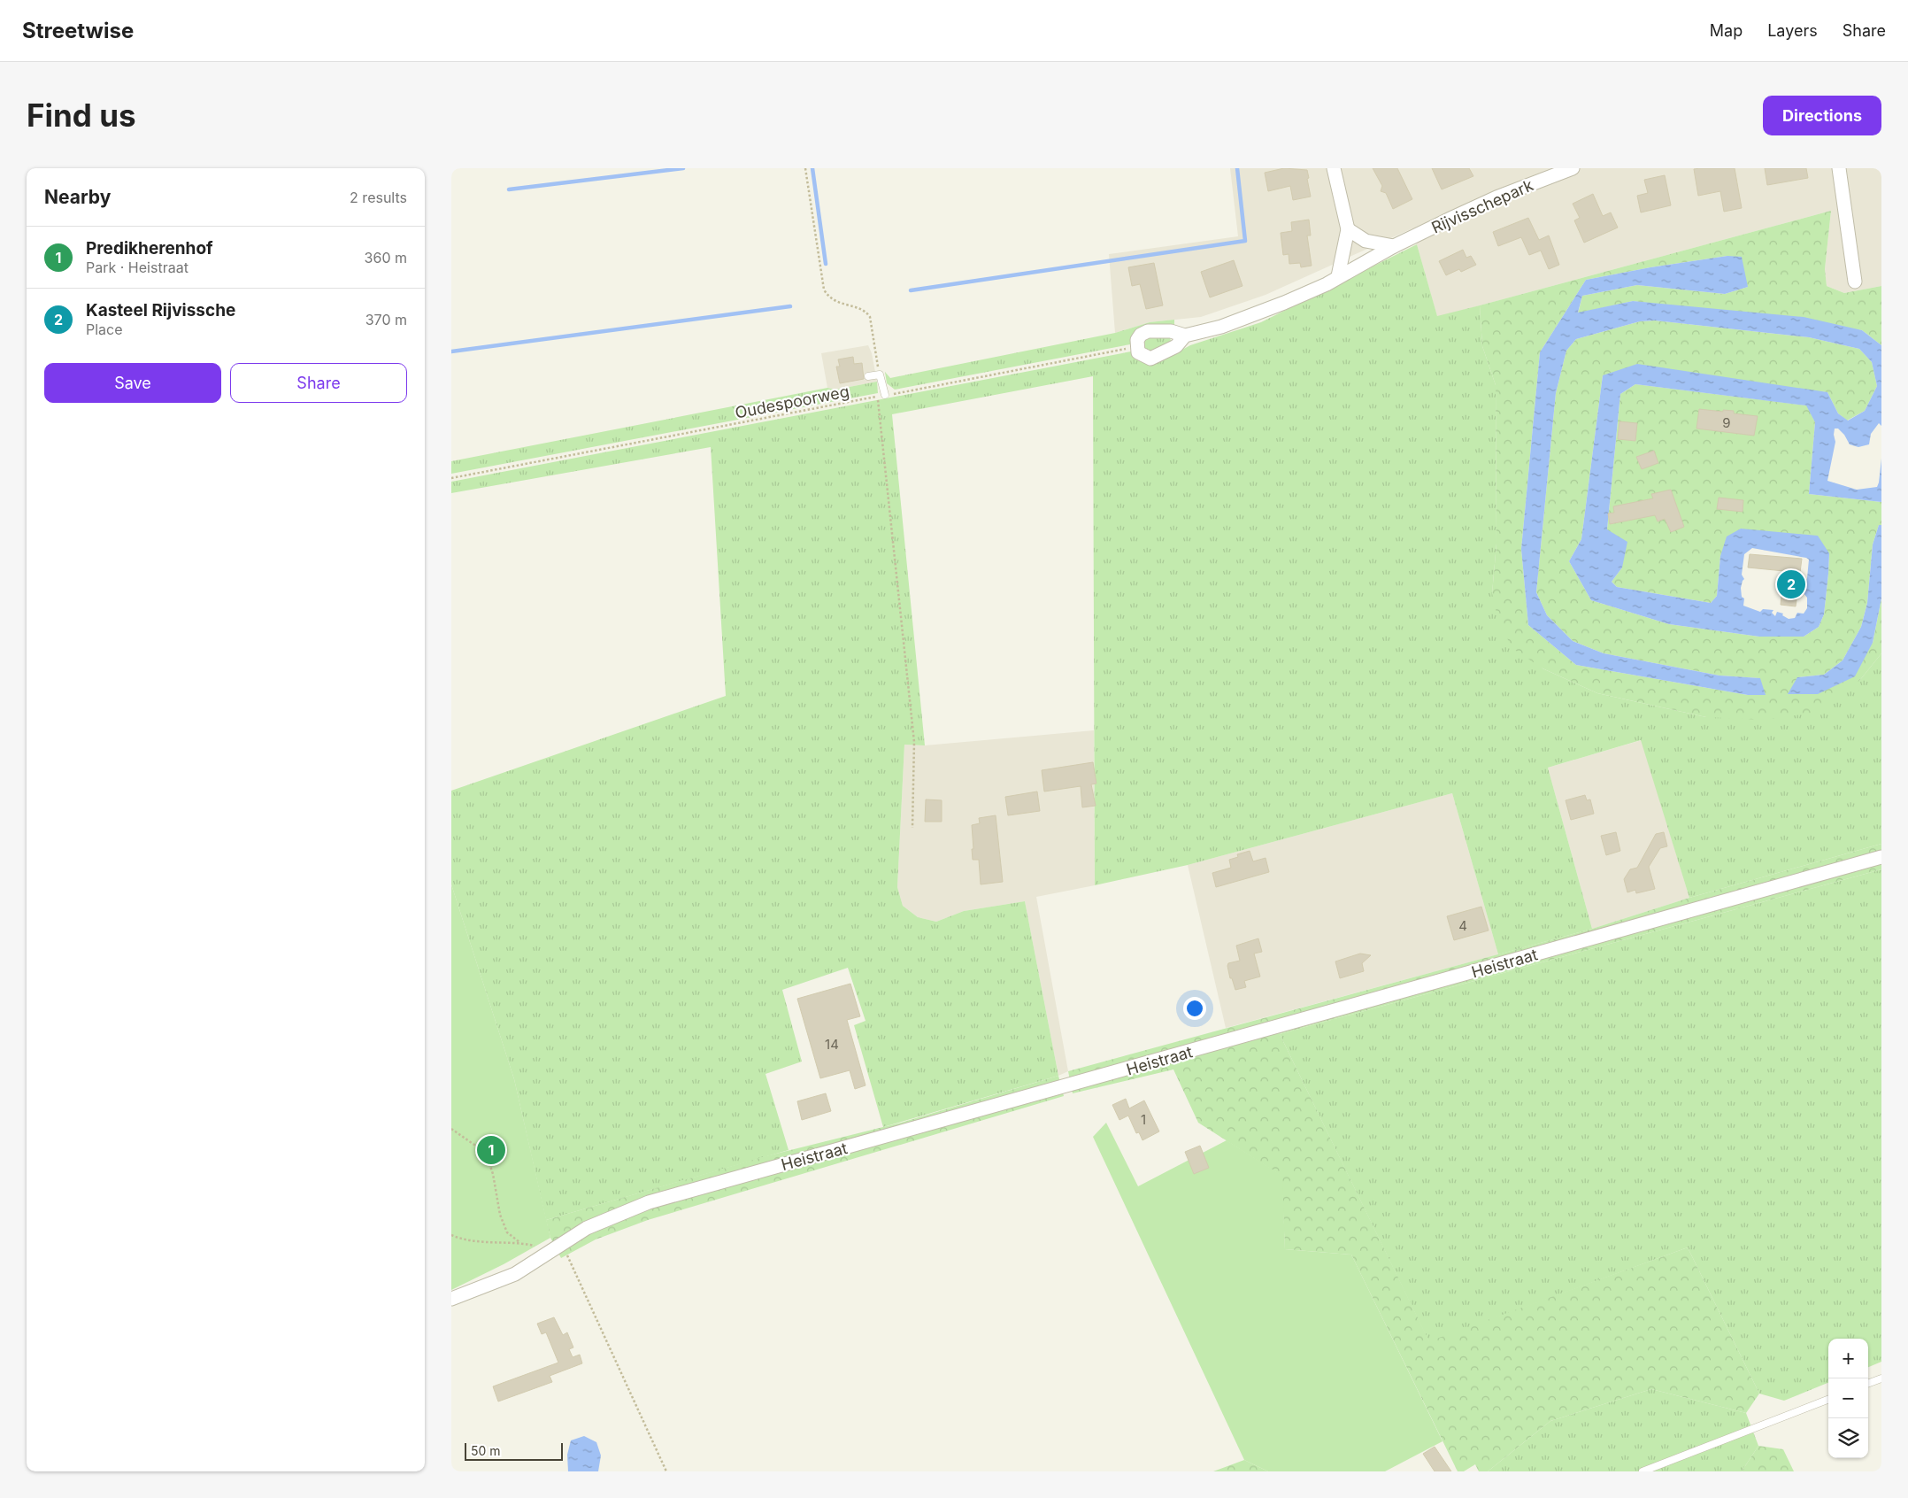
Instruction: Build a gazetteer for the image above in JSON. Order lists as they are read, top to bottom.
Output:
{
  "streets": {
    "street": ["Rijvisschepark", "Heistraat"],
    "path": ["Oudespoorweg"]
  },
  "house_numbers": [
    "9",
    "4",
    "14",
    "1"
  ],
  "scale_bar": "50 m",
  "page": {
    "header": "Streetwise",
    "nav": ["Map", "Layers", "Share"],
    "buttons": [
      "Directions",
      ["Save", "Share"]
    ],
    "title": "Find us",
    "heading": ["Nearby", "2 results"],
    "list": [
      {
        "mark": "1",
        "name": "Predikherenhof",
        "note": "Park · Heistraat",
        "value": "360 m"
      },
      {
        "mark": "2",
        "name": "Kasteel Rijvissche",
        "note": "Place",
        "value": "370 m"
      }
    ],
    "pins": ["2", "1"],
    "map_buttons": ["+", "−"],
    "scale": "50 m"
  }
}
